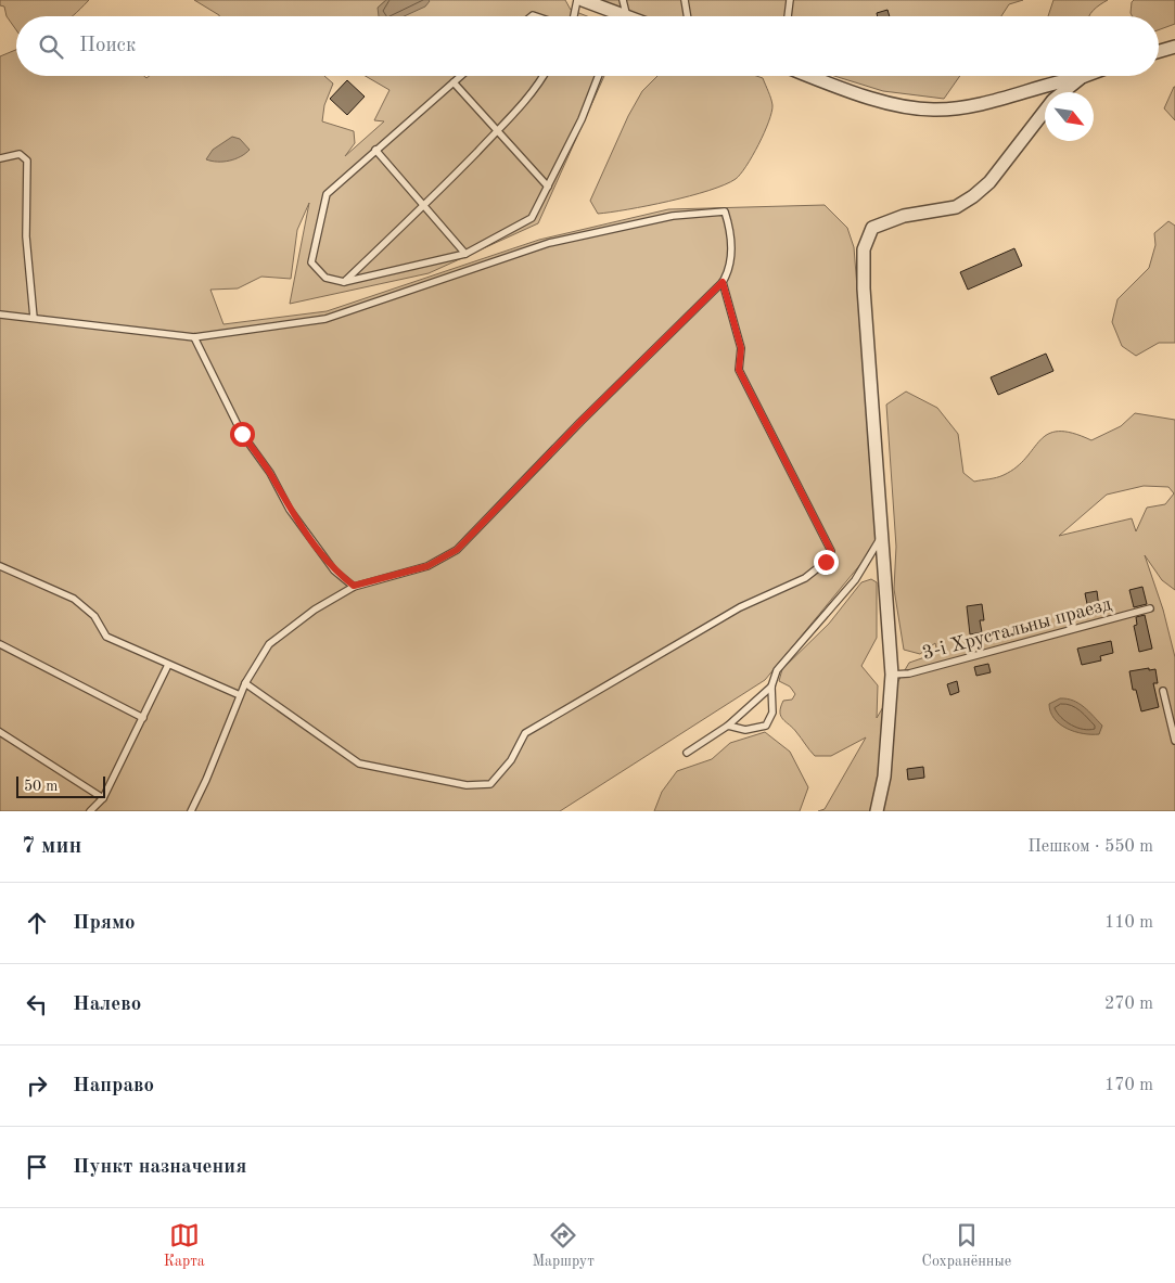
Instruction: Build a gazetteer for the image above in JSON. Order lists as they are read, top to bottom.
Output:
{
  "streets": {
    "lane": ["3-і Хрустальны праезд"]
  },
  "scale_bar": "50 m",
  "north": "bottom right",
  "page": {
    "search": "Поиск",
    "scale": "50 m",
    "heading": ["7 мин", "Пешком · 550 m"],
    "list": [
      ["Прямо", "110 m"],
      ["Налево", "270 m"],
      ["Направо", "170 m"],
      "Пункт назначения"
    ],
    "nav": ["Карта", "Маршрут", "Сохранённые"]
  }
}
